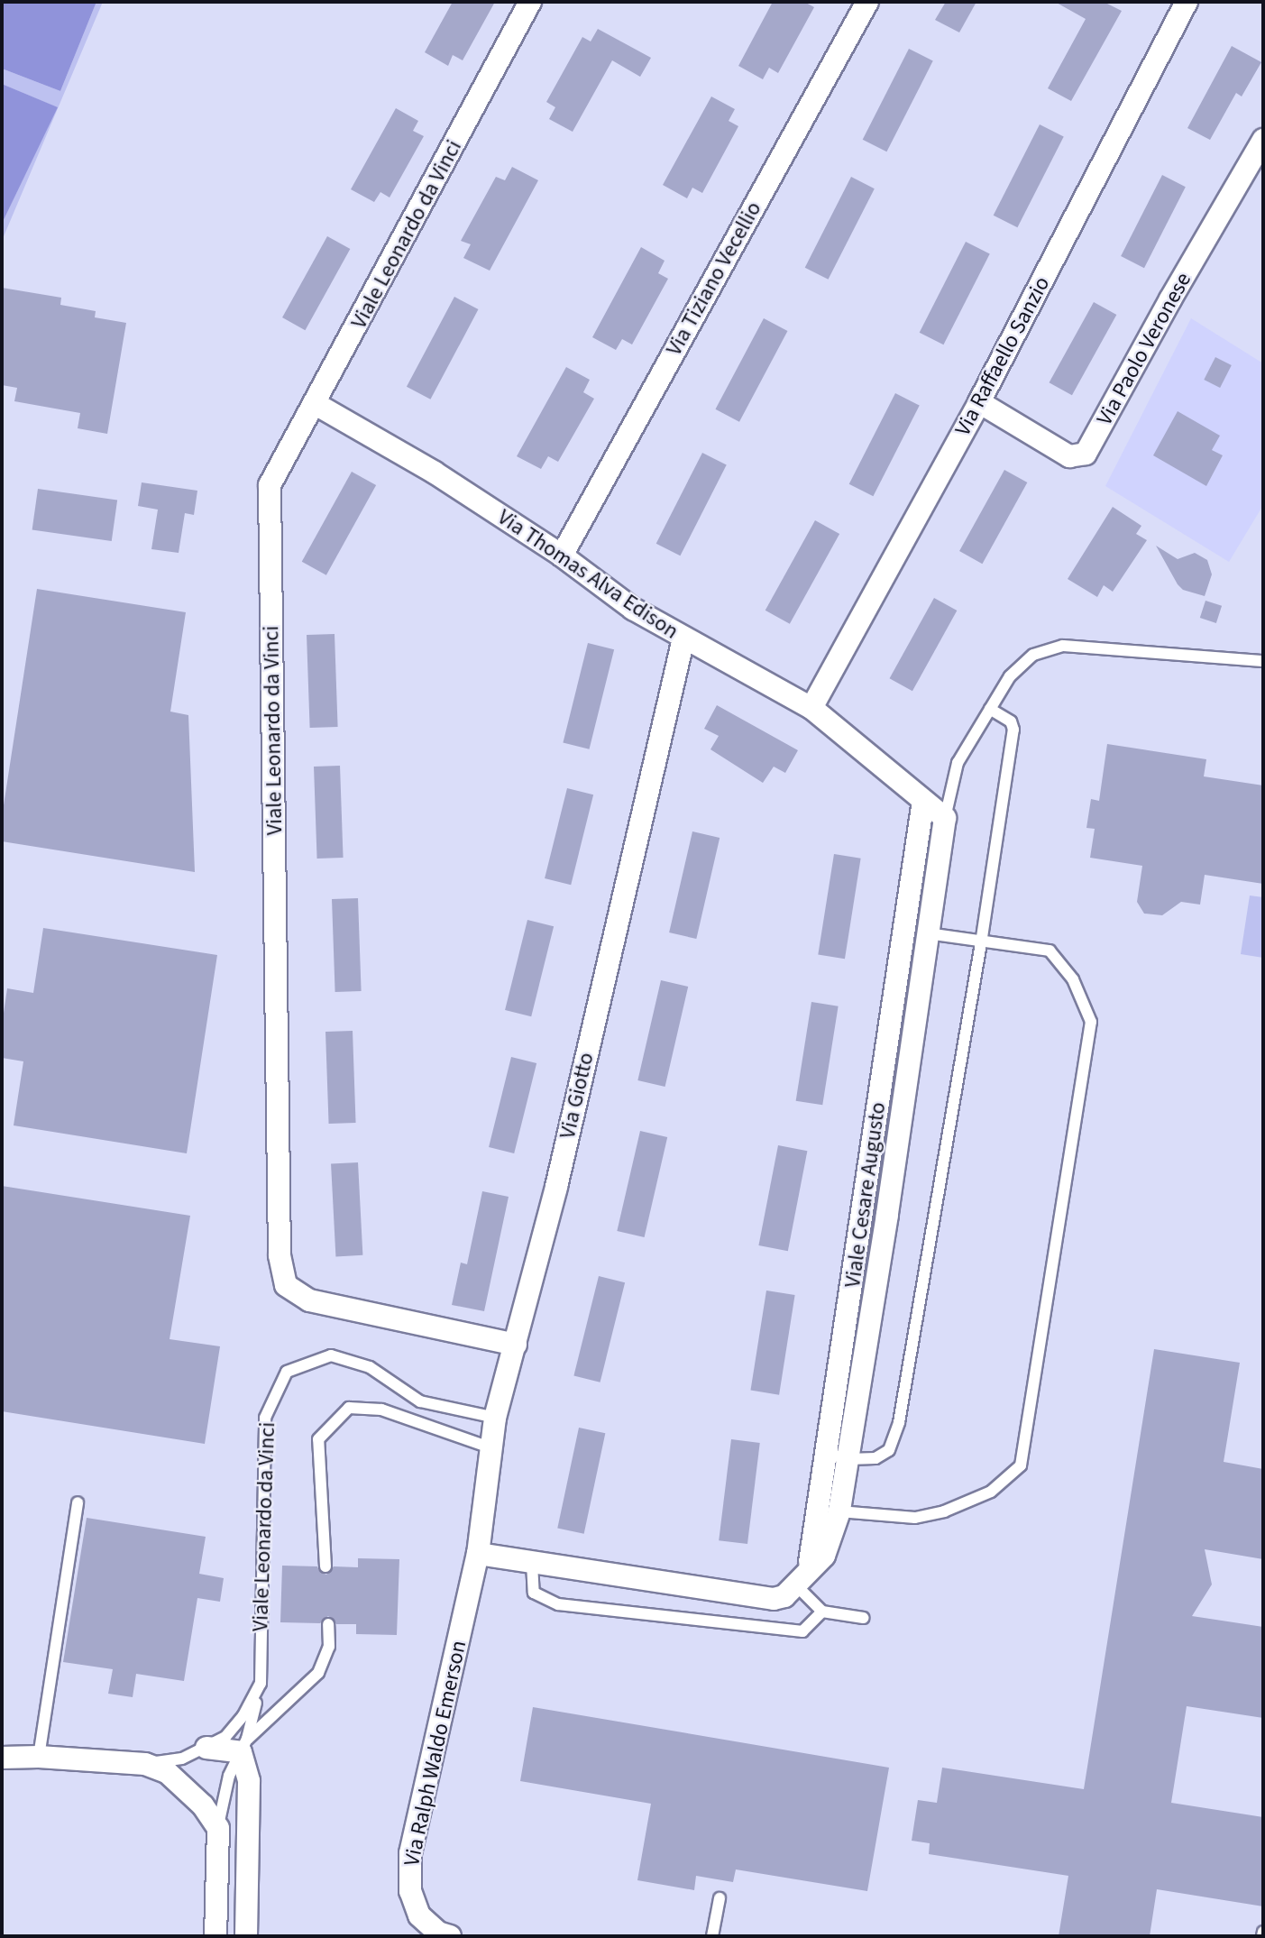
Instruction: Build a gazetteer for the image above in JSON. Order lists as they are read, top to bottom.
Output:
{
  "streets": {
    "street": [
      "Viale Leonardo da Vinci",
      "Via Tiziano Vecellio",
      "Via Paolo Veronese",
      "Via Raffaello Sanzio",
      "Via Thomas Alva Edison",
      "Via Giotto",
      "Viale Cesare Augusto",
      "Via Ralph Waldo Emerson"
    ]
  },
  "crossings": [
    ["Viale Leonardo da Vinci", "Via Thomas Alva Edison"],
    ["Viale Leonardo da Vinci", "Via Giotto"],
    ["Via Tiziano Vecellio", "Via Thomas Alva Edison"],
    ["Via Paolo Veronese", "Via Raffaello Sanzio"],
    ["Via Raffaello Sanzio", "Via Thomas Alva Edison"],
    ["Via Thomas Alva Edison", "Via Giotto"],
    ["Via Thomas Alva Edison", "Viale Cesare Augusto"],
    ["Via Giotto", "Viale Cesare Augusto"],
    ["Via Giotto", "Via Ralph Waldo Emerson"],
    ["Viale Cesare Augusto", "Via Ralph Waldo Emerson"]
  ]
}
